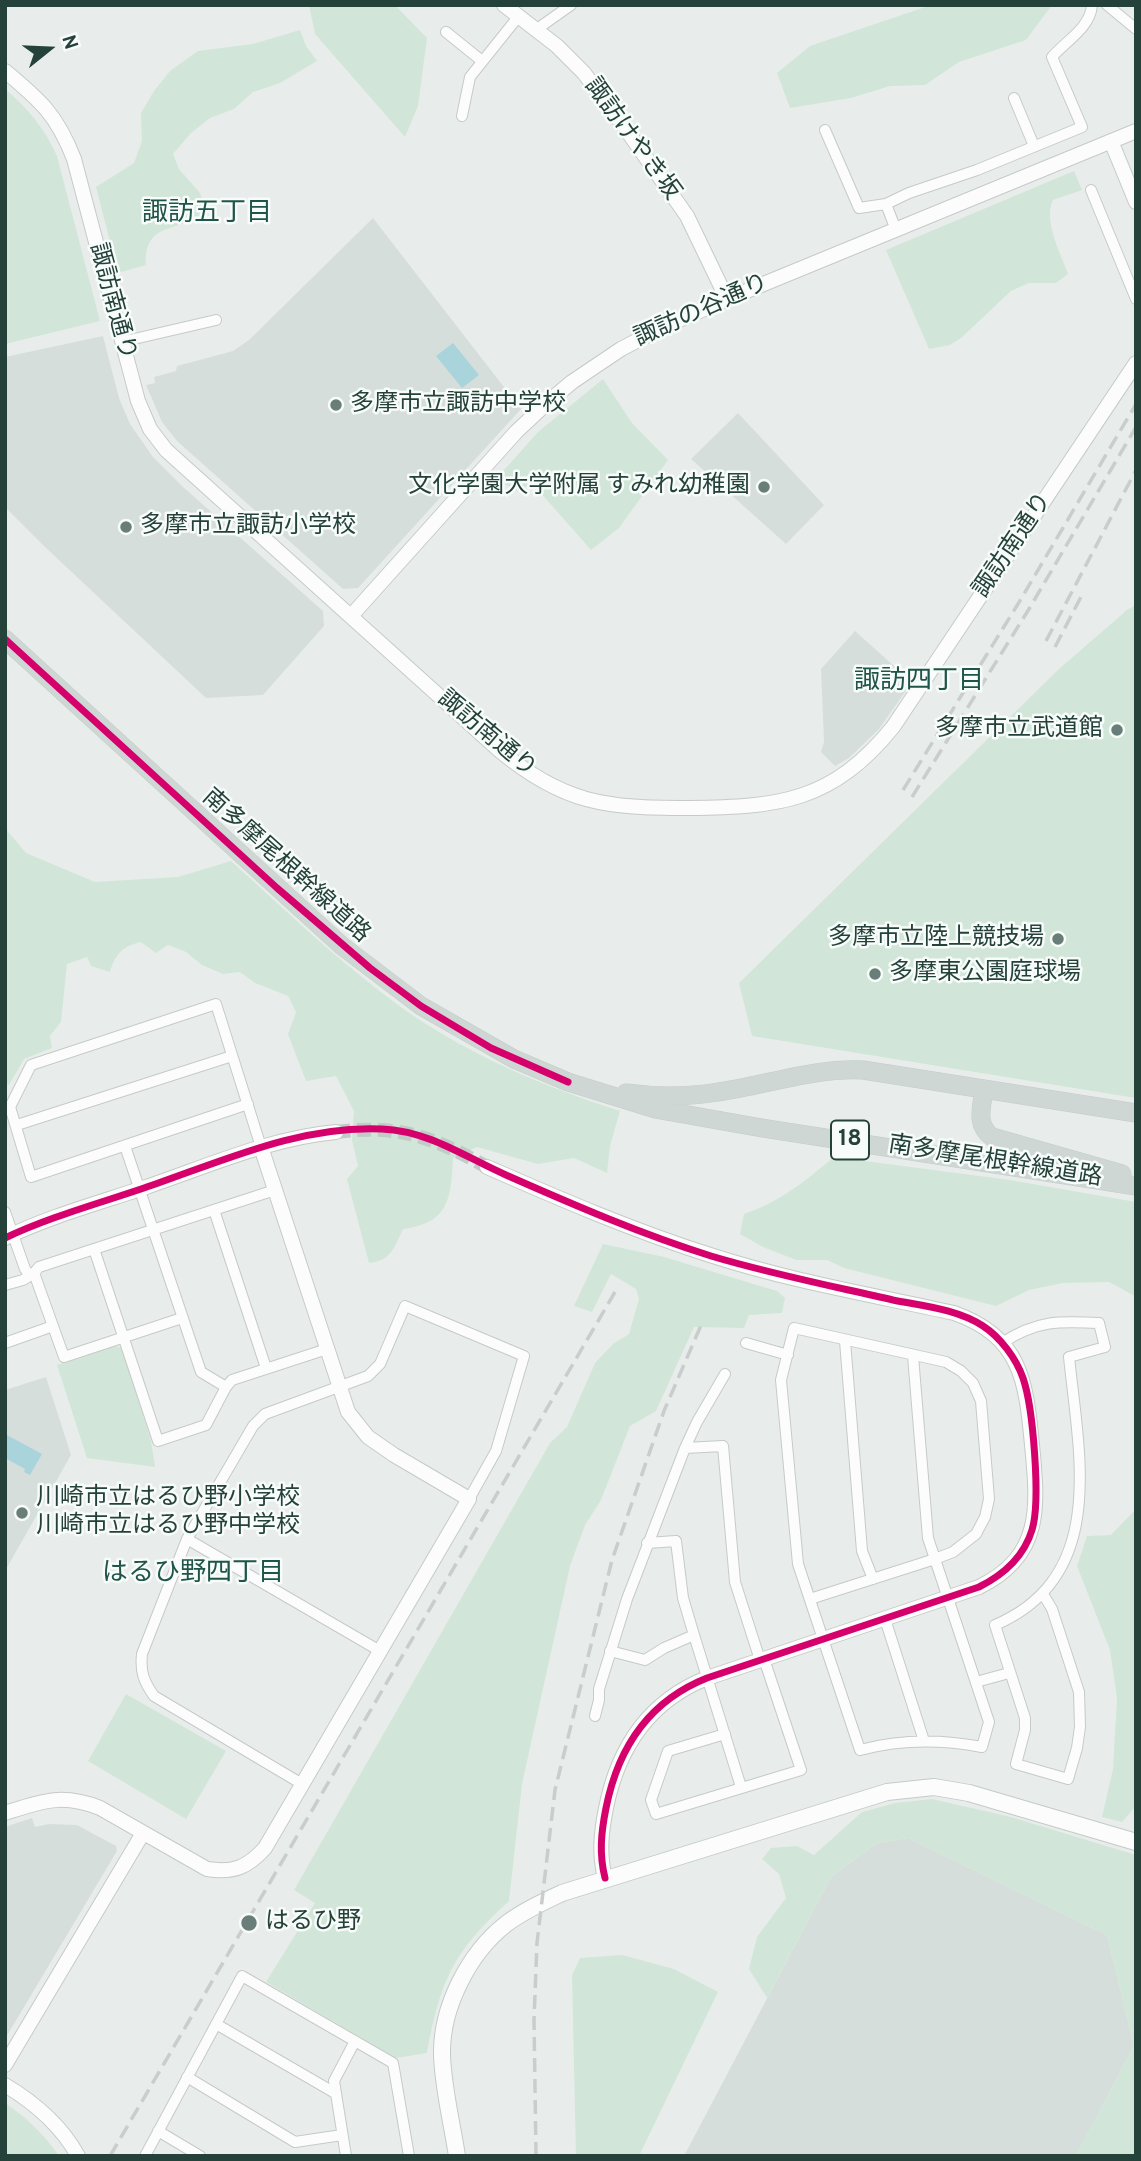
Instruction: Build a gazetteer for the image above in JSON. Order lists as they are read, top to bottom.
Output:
{
  "streets": {
    "main road": ["南多摩尾根幹線道路", "18"],
    "street": ["諏訪けやき坂", "諏訪南通り", "諏訪の谷通り"]
  },
  "crossings": [
    ["諏訪けやき坂", "諏訪の谷通り"],
    ["諏訪南通り", "諏訪の谷通り"]
  ],
  "districts": ["諏訪五丁目", "諏訪四丁目", "はるひ野四丁目"],
  "places": [
    "多摩市立諏訪中学校",
    "文化学園大学附属 すみれ幼稚園",
    "多摩市立諏訪小学校",
    "多摩市立武道館",
    "多摩市立陸上競技場",
    "多摩東公園庭球場",
    "川崎市立はるひ野小学校 川崎市立はるひ野中学校",
    "はるひ野"
  ],
  "north": "right"
}
